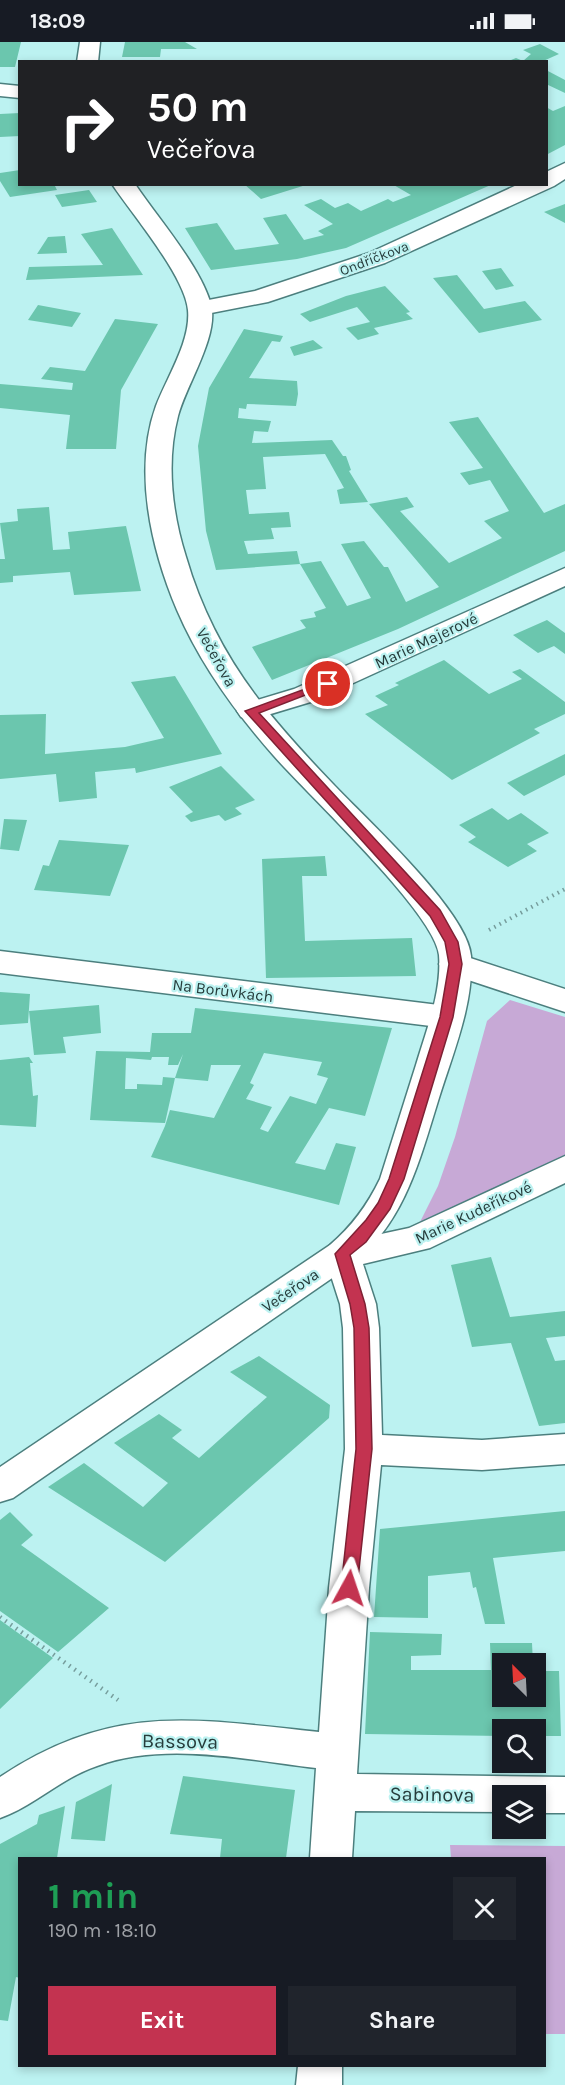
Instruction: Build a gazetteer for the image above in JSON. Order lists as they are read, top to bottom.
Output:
{
  "streets": {
    "street": [
      "Ondříčkova",
      "Marie Majerové",
      "Večeřova",
      "Na Borůvkách",
      "Marie Kudeříkové",
      "Bassova",
      "Sabinova"
    ]
  },
  "crossings": [
    ["Ondříčkova", "Večeřova"],
    ["Marie Majerové", "Večeřova"],
    ["Večeřova", "Na Borůvkách"],
    ["Večeřova", "Marie Kudeříkové"]
  ],
  "north": "top left",
  "page": {
    "status": "18:09",
    "turn": ["50 m", "Večeřova"],
    "heading": ["1 min", "190 m · 18:10"],
    "buttons": ["Exit", "Share"]
  }
}
